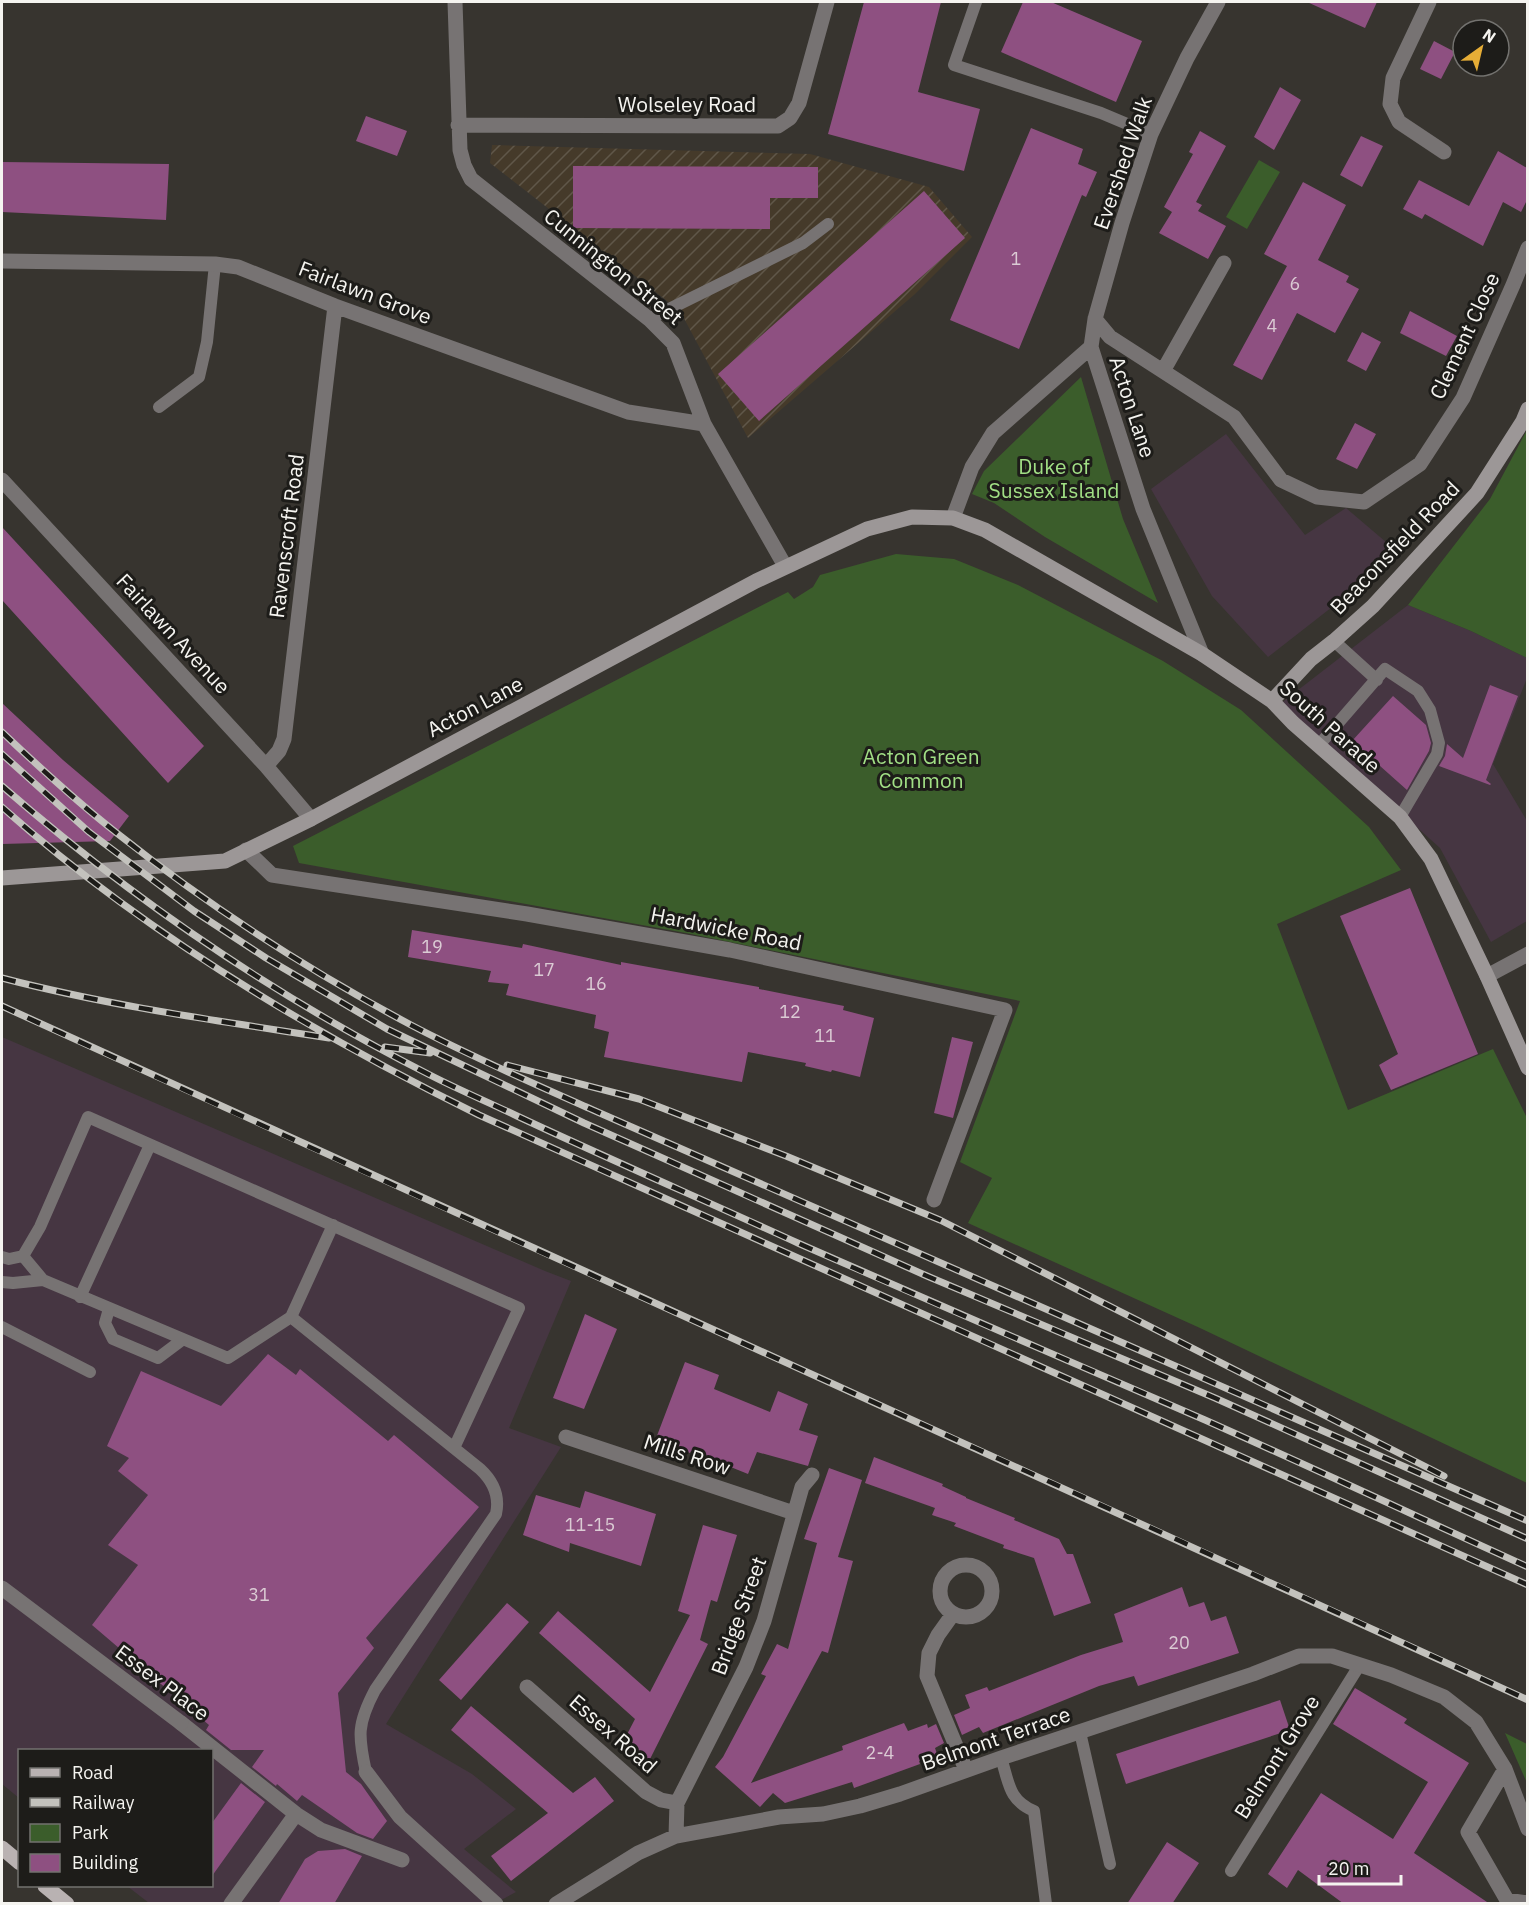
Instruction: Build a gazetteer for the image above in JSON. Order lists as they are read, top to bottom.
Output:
{
  "streets": {
    "main road": ["Acton Lane", "Beaconsfield Road", "South Parade"],
    "street": [
      "Wolseley Road",
      "Evershed Walk",
      "Cunnington Street",
      "Fairlawn Grove",
      "Clement Close",
      "Ravenscroft Road",
      "Fairlawn Avenue",
      "Hardwicke Road",
      "Mills Row",
      "Bridge Street",
      "Essex Place",
      "Essex Road",
      "Belmont Terrace"
    ],
    "lane": ["Belmont Grove"]
  },
  "crossings": [
    ["Wolseley Road", "Cunnington Street"],
    ["Evershed Walk", "Clement Close"],
    ["Evershed Walk", "Acton Lane"],
    ["Cunnington Street", "Fairlawn Grove"],
    ["Cunnington Street", "Acton Lane"],
    ["Fairlawn Grove", "Ravenscroft Road"],
    ["Acton Lane", "Fairlawn Avenue"],
    ["Acton Lane", "South Parade"],
    ["Acton Lane", "Hardwicke Road"],
    ["Ravenscroft Road", "Fairlawn Avenue"],
    ["Beaconsfield Road", "South Parade"],
    ["Mills Row", "Bridge Street"],
    ["Bridge Street", "Essex Road"],
    ["Bridge Street", "Belmont Terrace"],
    ["Belmont Terrace", "Belmont Grove"]
  ],
  "parks": ["Duke of Sussex Island", "Acton Green Common"],
  "house_numbers": [
    "1",
    "6",
    "4",
    "19",
    "17",
    "16",
    "12",
    "11",
    "11-15",
    "31",
    "20",
    "2-4"
  ],
  "legend": [
    "Road",
    "Railway",
    "Park",
    "Building"
  ],
  "scale_bar": "20 m",
  "north": "top right"
}
